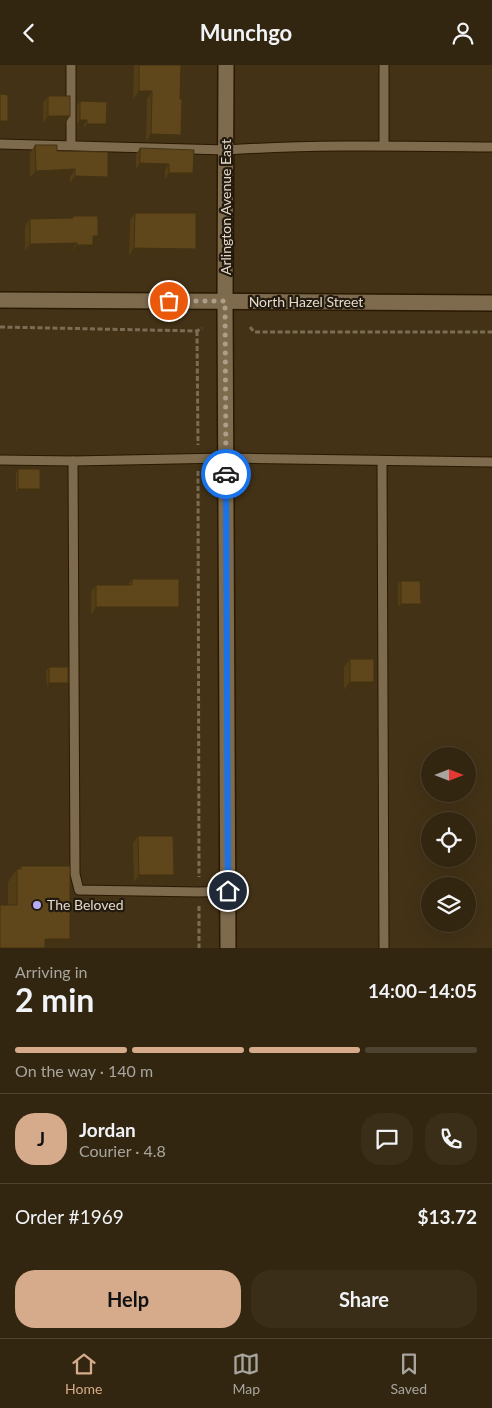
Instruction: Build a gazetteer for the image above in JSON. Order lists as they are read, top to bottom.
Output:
{
  "streets": {
    "street": ["Arlington Avenue East", "North Hazel Street"]
  },
  "crossings": [
    ["Arlington Avenue East", "North Hazel Street"]
  ],
  "places": ["The Beloved"],
  "north": "right",
  "page": {
    "header": "Munchgo",
    "heading": ["2 min", "Arriving in", "14:00–14:05"],
    "panel": [
      "Jordan",
      "Courier · 4.8",
      "Order #1969",
      "$13.72"
    ],
    "bar": "On the way · 140 m",
    "round": "J",
    "buttons": ["Help", "Share"],
    "tabs": ["Home", "Map", "Saved"]
  }
}
